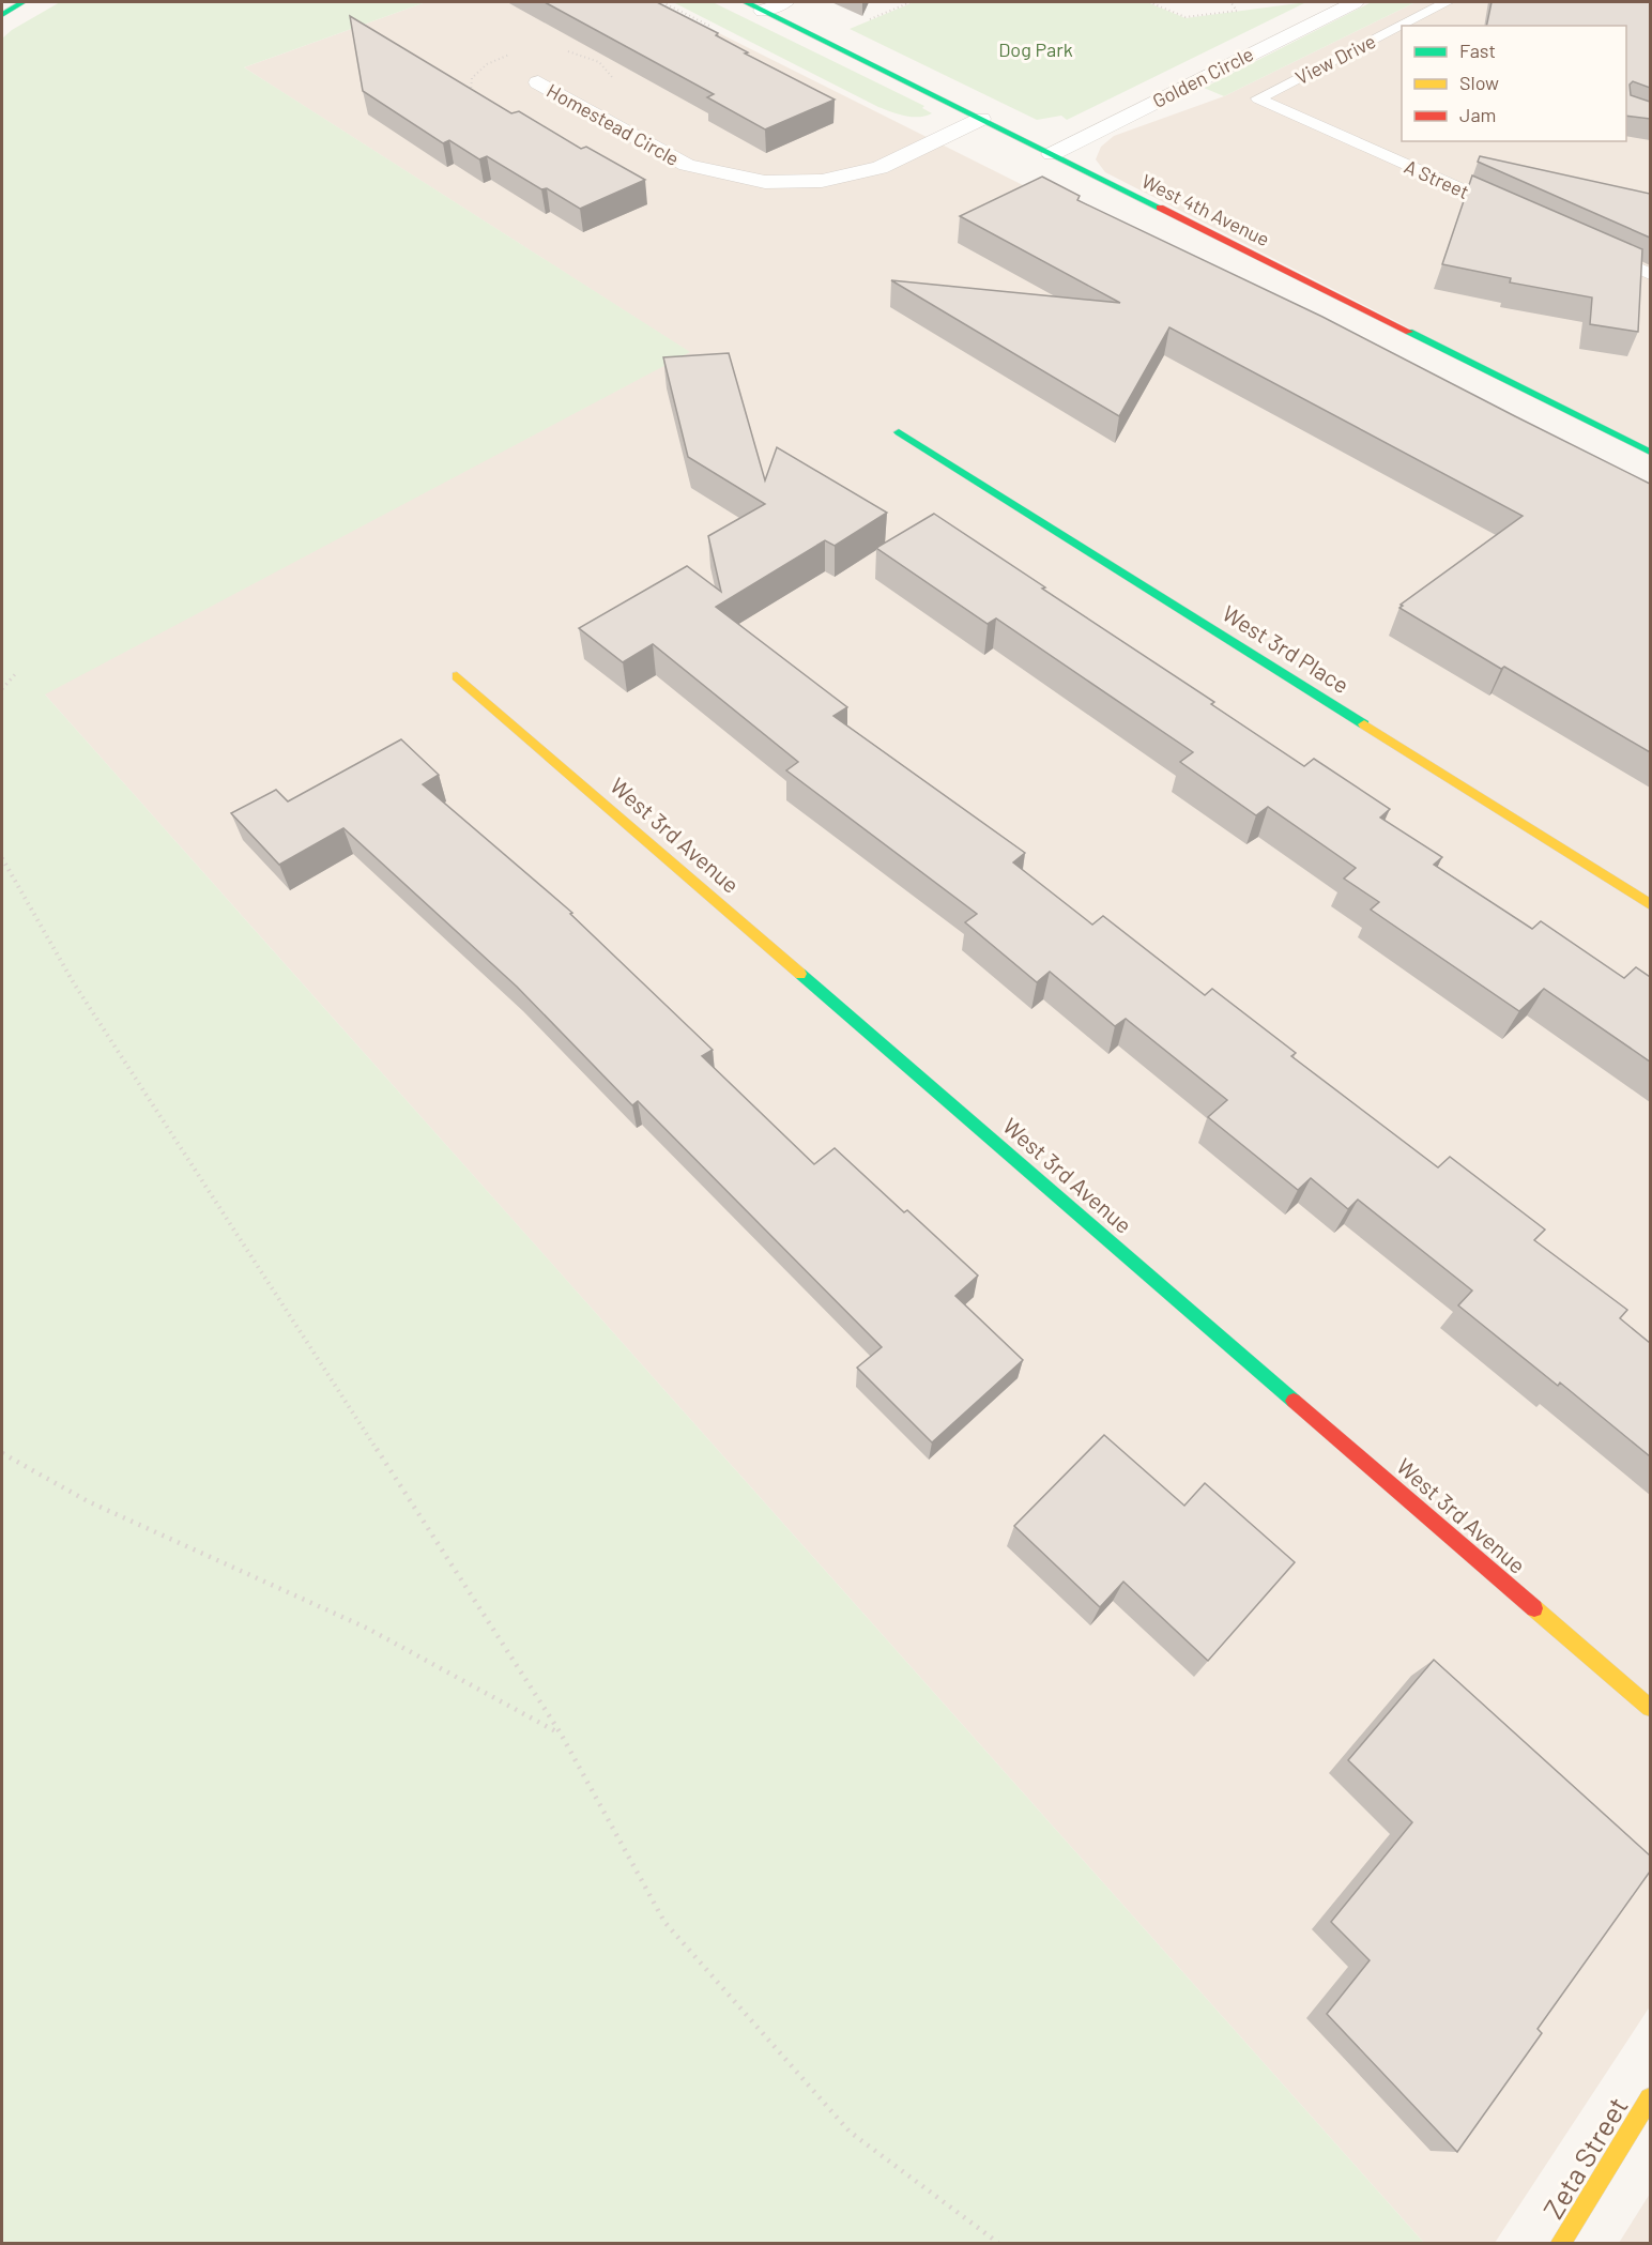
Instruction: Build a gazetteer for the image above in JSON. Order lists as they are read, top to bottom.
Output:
{
  "streets": {
    "street": [
      "Golden Circle",
      "Homestead Circle",
      "West 4th Avenue",
      "West 3rd Place",
      "West 3rd Avenue",
      "Zeta Street"
    ],
    "lane": ["View Drive", "A Street"]
  },
  "crossings": [
    ["View Drive", "A Street"],
    ["Golden Circle", "West 4th Avenue"],
    ["Homestead Circle", "West 4th Avenue"]
  ],
  "parks": ["Dog Park"],
  "legend": ["Fast", "Slow", "Jam"]
}
